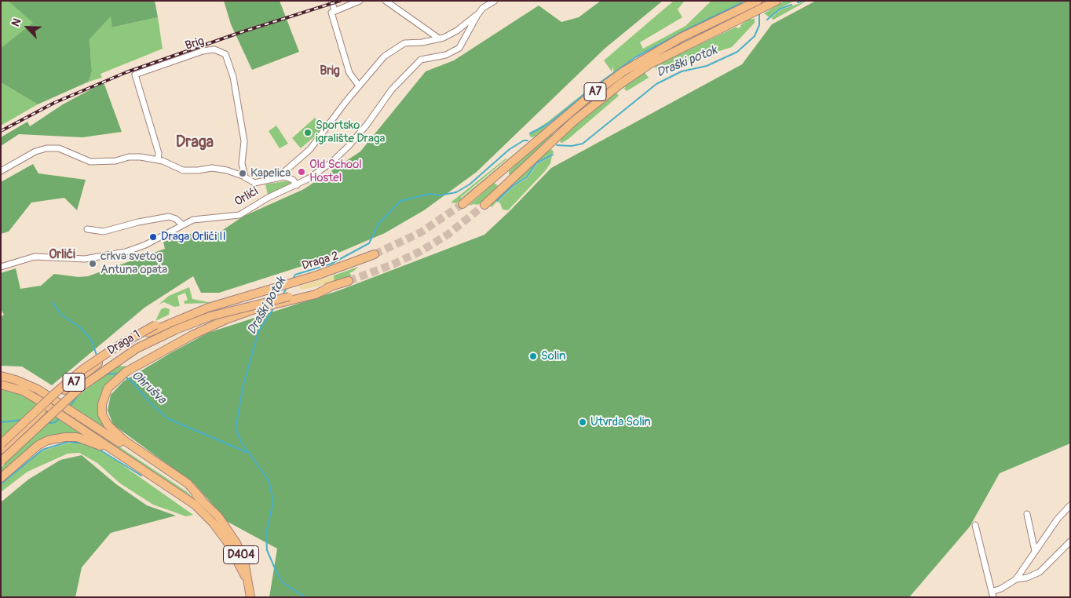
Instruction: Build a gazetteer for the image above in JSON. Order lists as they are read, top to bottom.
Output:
{
  "streets": {
    "highway": [
      "A7",
      "Draga 2",
      "Draga 1",
      "D404"
    ],
    "street": ["Brig", "Orlići"]
  },
  "crossings": [
    ["A7", "Draga 1"],
    ["Draga 2", "Draga 1"]
  ],
  "districts": ["Brig", "Draga", "Orlići"],
  "water": ["Draški potok", "Ohrušva"],
  "places": [
    "Sportsko igralište Draga",
    "Old School Hostel",
    "Kapelica",
    "Draga Orlići II",
    "crkva svetog Antuna opata",
    "Solin",
    "Utvrda Solin"
  ],
  "north": "top left"
}
